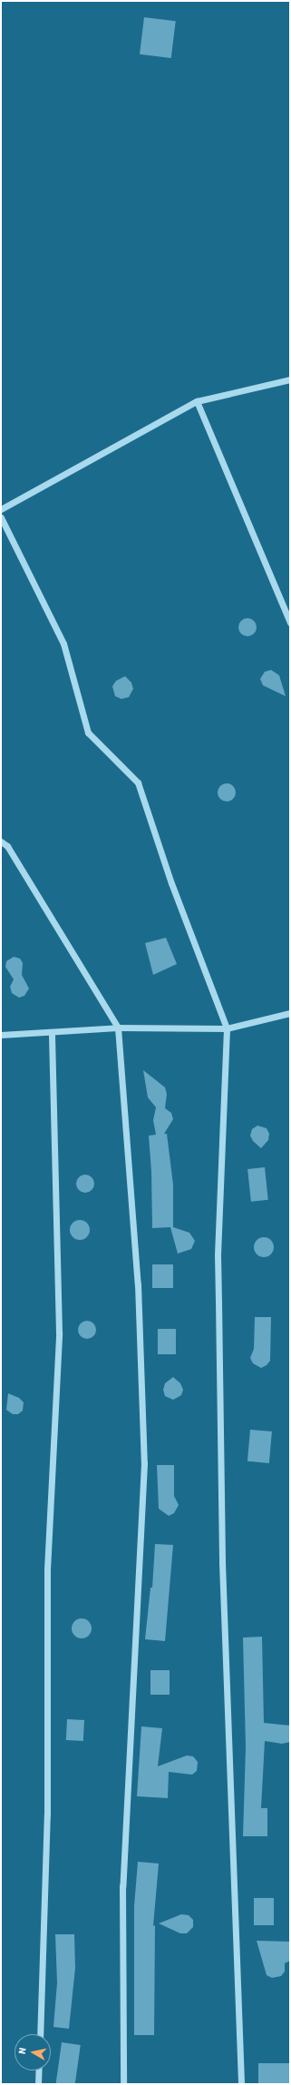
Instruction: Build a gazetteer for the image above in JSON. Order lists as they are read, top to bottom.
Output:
{
  "north": "left"
}
